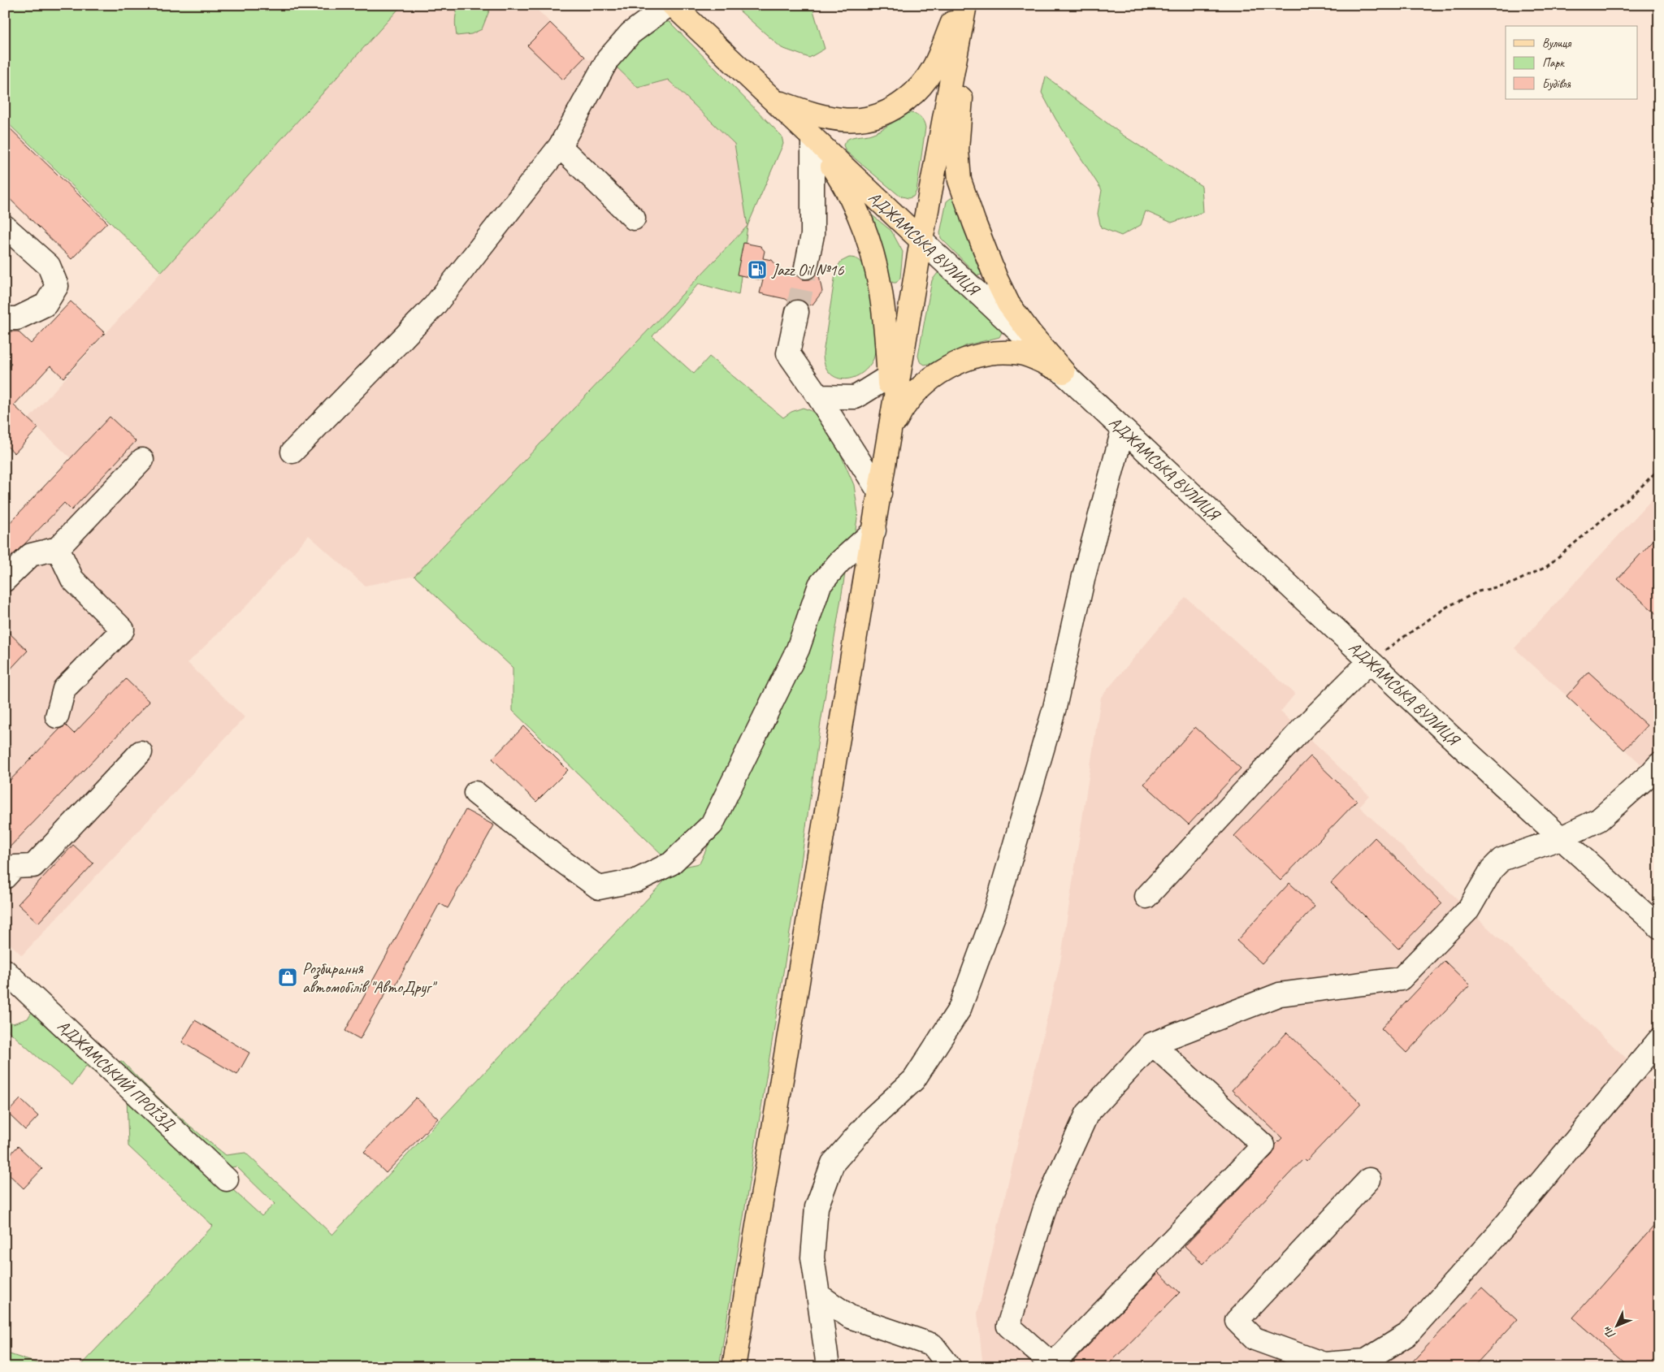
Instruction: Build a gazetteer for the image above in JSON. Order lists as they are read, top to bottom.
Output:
{
  "streets": {
    "main road": ["АДЖАМСЬКА ВУЛИЦЯ"],
    "street": ["АДЖАМСЬКИЙ ПРОЇЗД"]
  },
  "places": {
    "fuel station": ["Jazz Oil №16"],
    "shop": ["Розбирання автомобілів \"АвтоДруг\""]
  },
  "legend": ["Вулиця", "Парк", "Будівля"],
  "north": "bottom left"
}
